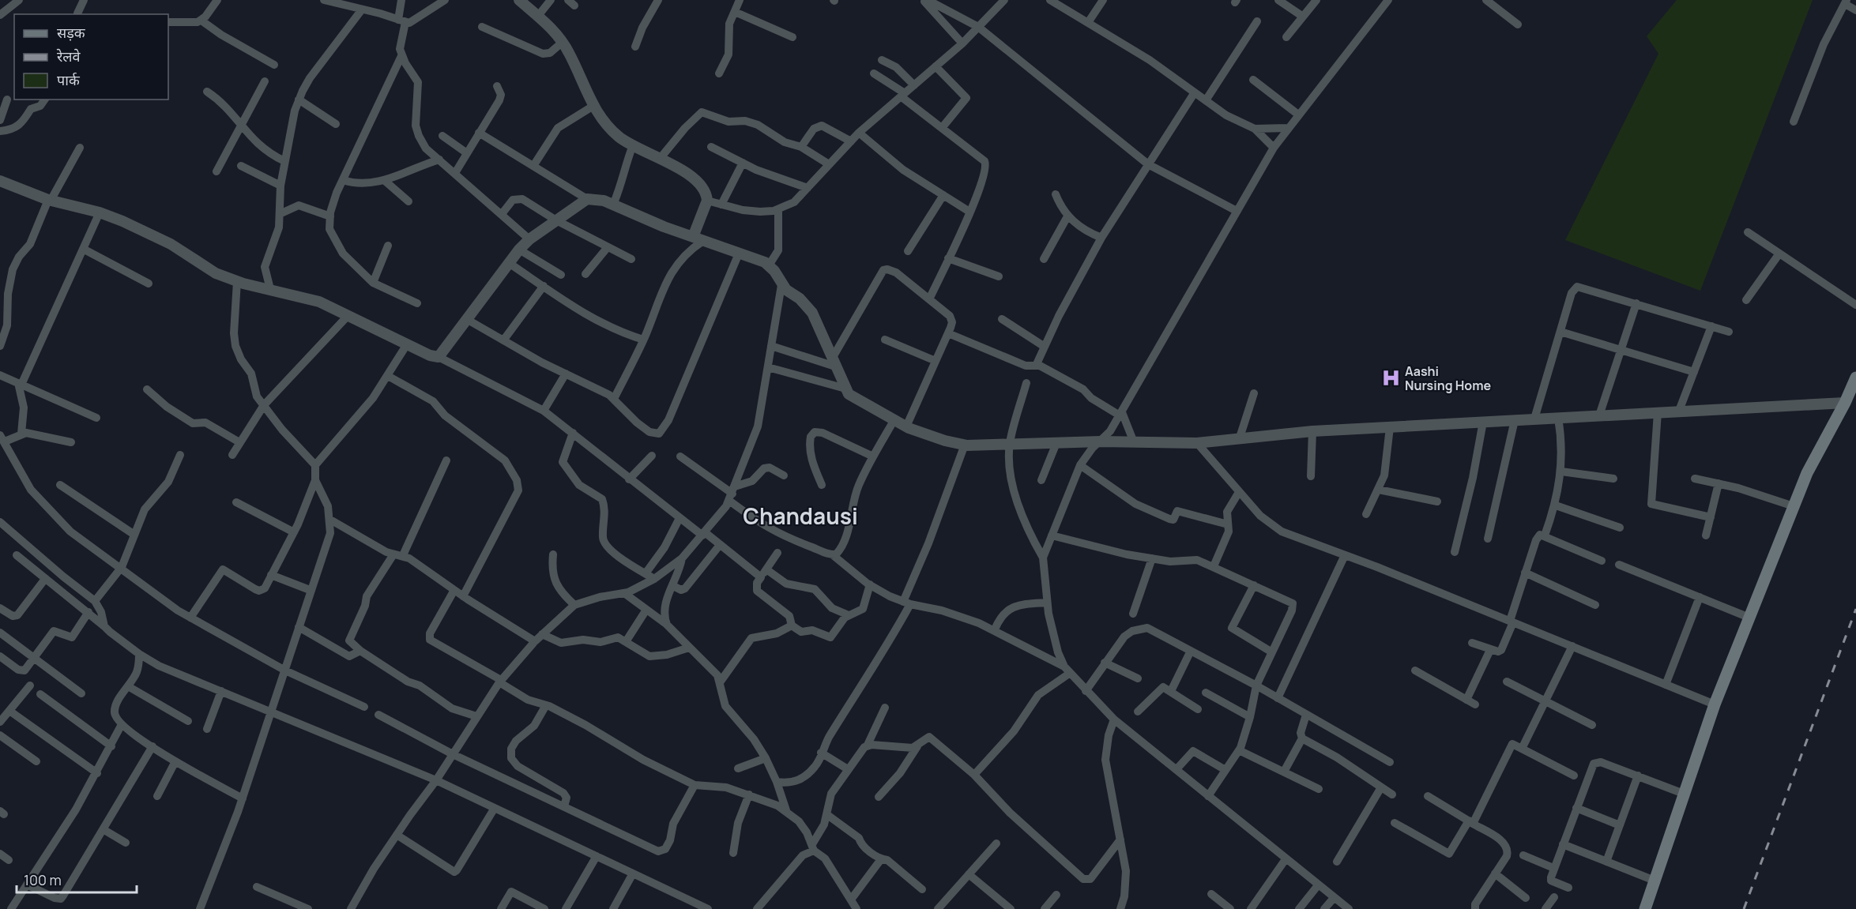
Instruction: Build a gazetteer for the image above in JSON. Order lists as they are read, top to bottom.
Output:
{
  "districts": ["Chandausi"],
  "places": {
    "hospital": ["Aashi Nursing Home"]
  },
  "legend": ["सड़क", "रेलवे", "पार्क"],
  "scale_bar": "100 m"
}
